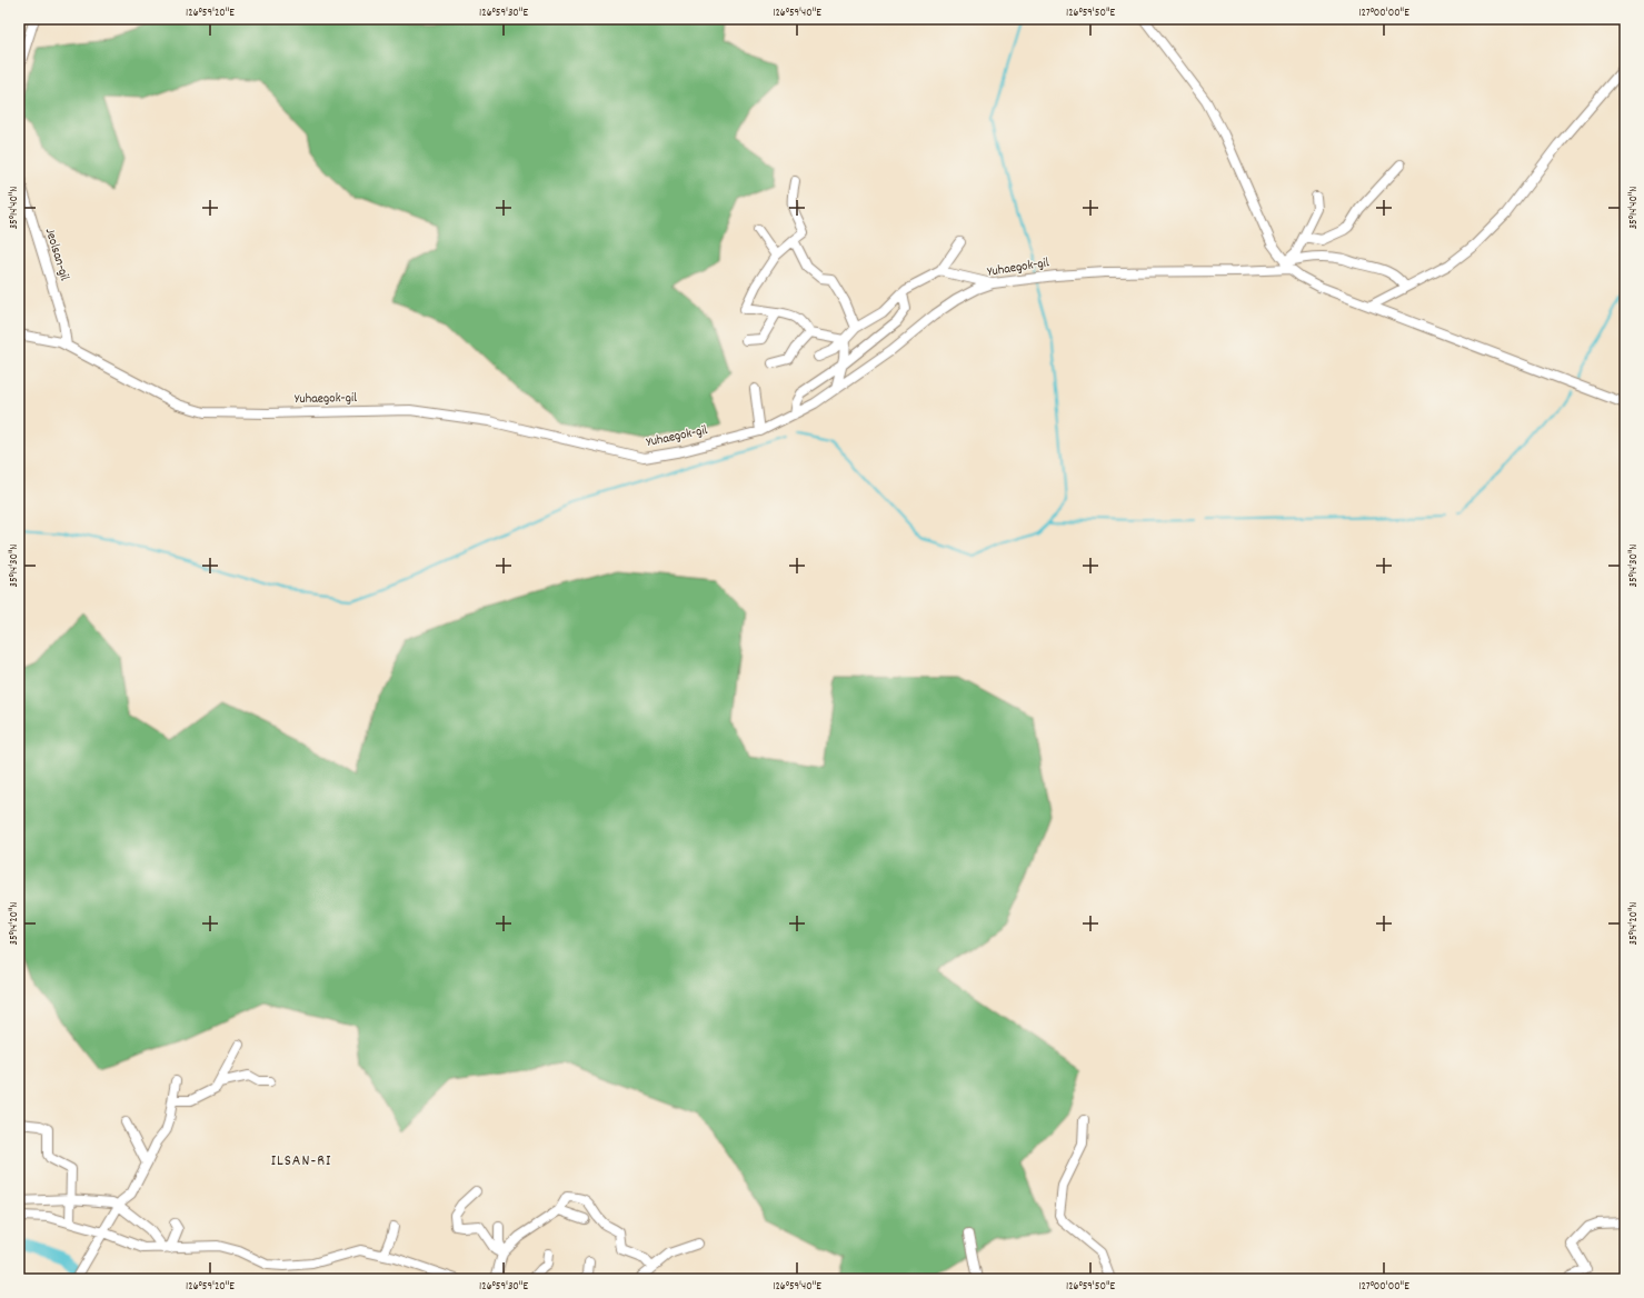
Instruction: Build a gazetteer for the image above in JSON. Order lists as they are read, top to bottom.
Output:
{
  "streets": {
    "street": ["Jeolsan-gil", "Yuhaegok-gil"]
  },
  "crossings": [
    ["Jeolsan-gil", "Yuhaegok-gil"]
  ],
  "districts": ["ILSAN-RI"],
  "coordinates": [
    "126°59'20\"E",
    "126°59'30\"E",
    "126°59'40\"E",
    "126°59'50\"E",
    "127°00'00\"E",
    "35°14'40\"N",
    "35°14'30\"N",
    "35°14'20\"N"
  ]
}
